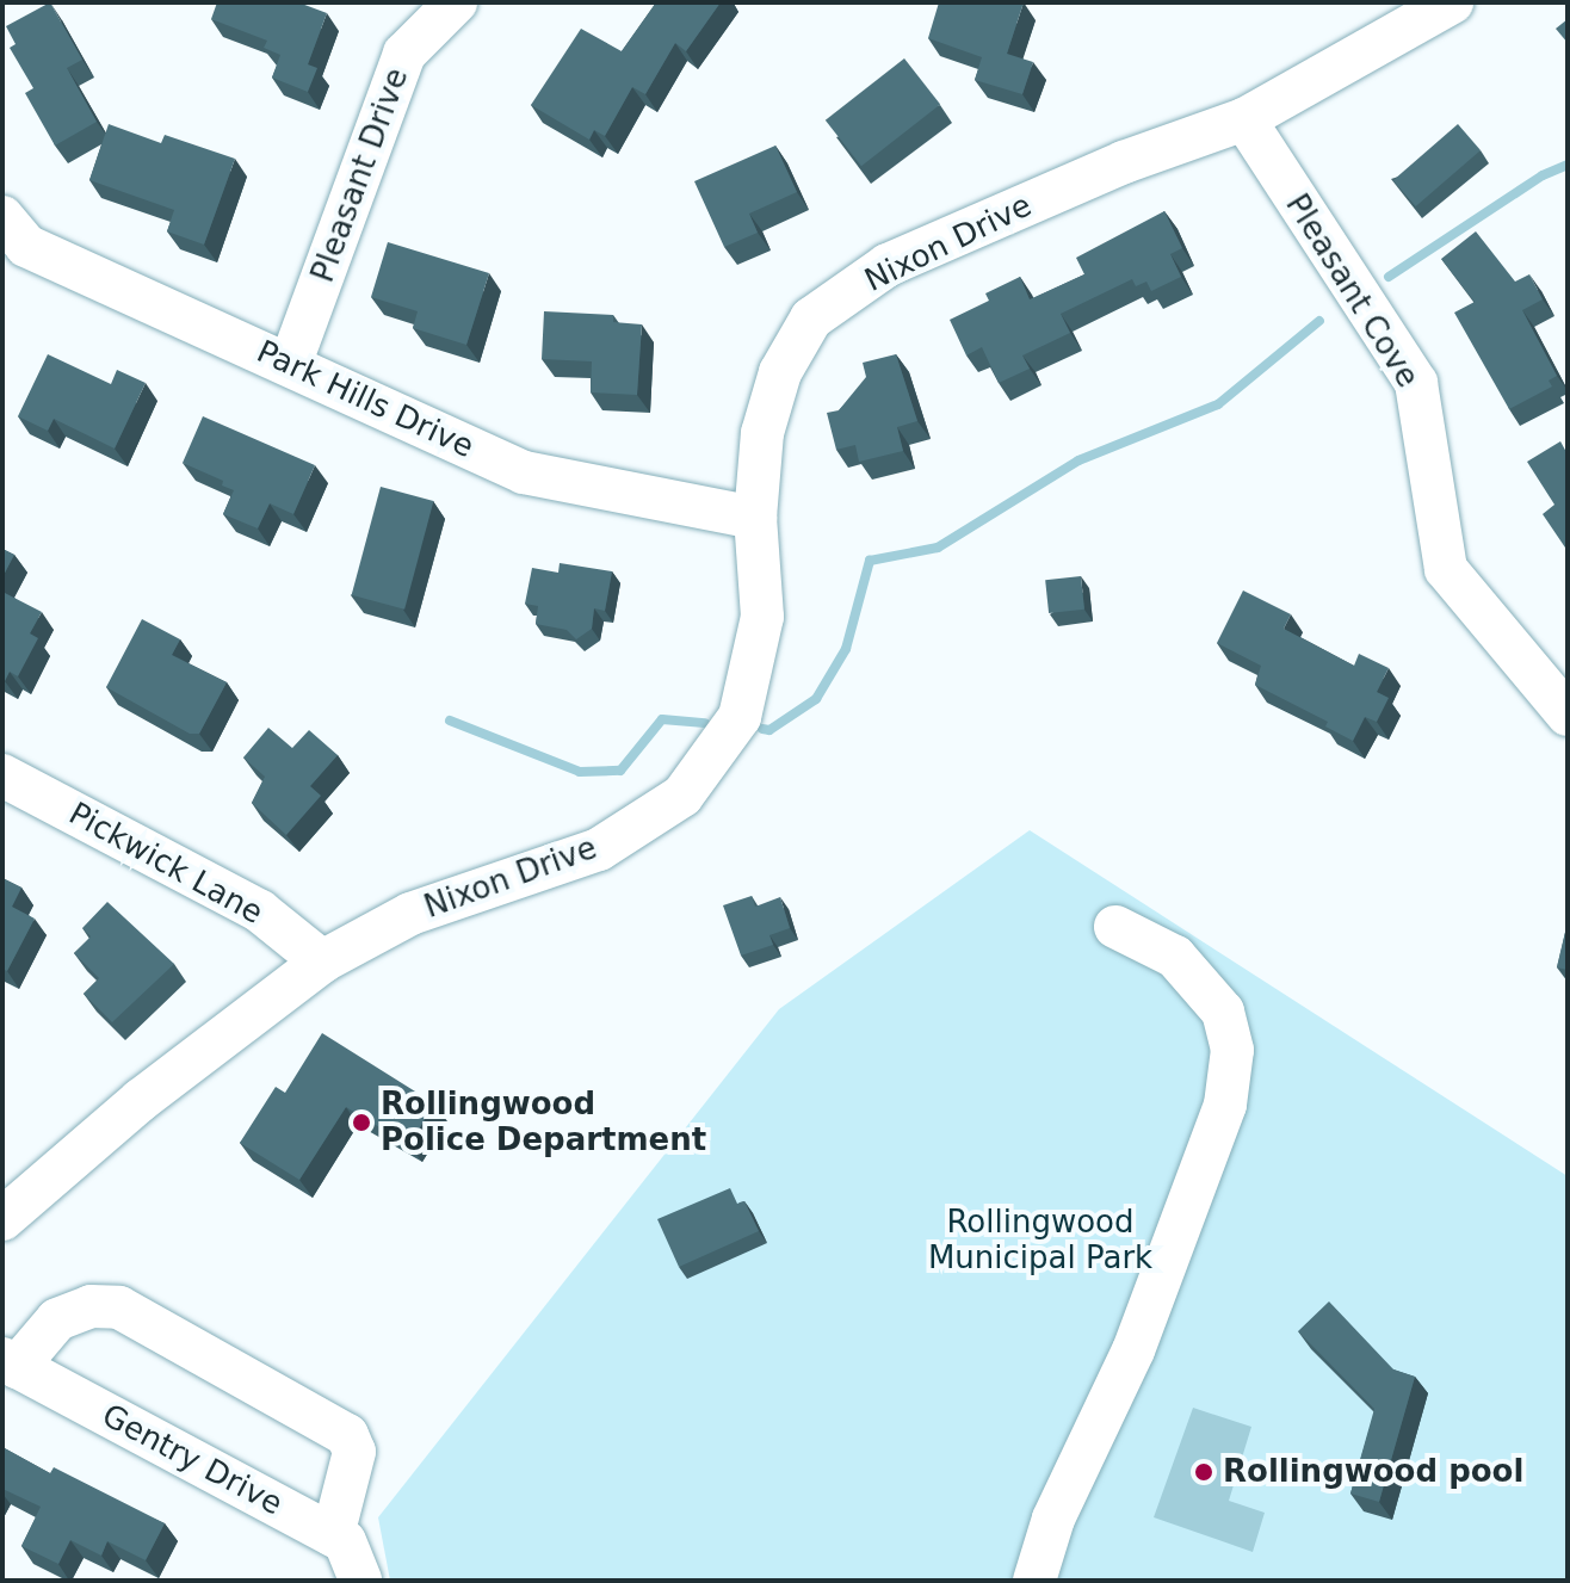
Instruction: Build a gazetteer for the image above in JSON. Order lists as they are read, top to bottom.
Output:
{
  "streets": {
    "street": [
      "Pleasant Drive",
      "Nixon Drive",
      "Pleasant Cove",
      "Park Hills Drive",
      "Pickwick Lane",
      "Gentry Drive"
    ]
  },
  "crossings": [
    ["Pleasant Drive", "Park Hills Drive"],
    ["Nixon Drive", "Pleasant Cove"],
    ["Nixon Drive", "Park Hills Drive"],
    ["Nixon Drive", "Pickwick Lane"]
  ],
  "parks": ["Rollingwood Municipal Park"],
  "places": ["Rollingwood Police Department", "Rollingwood pool"]
}
